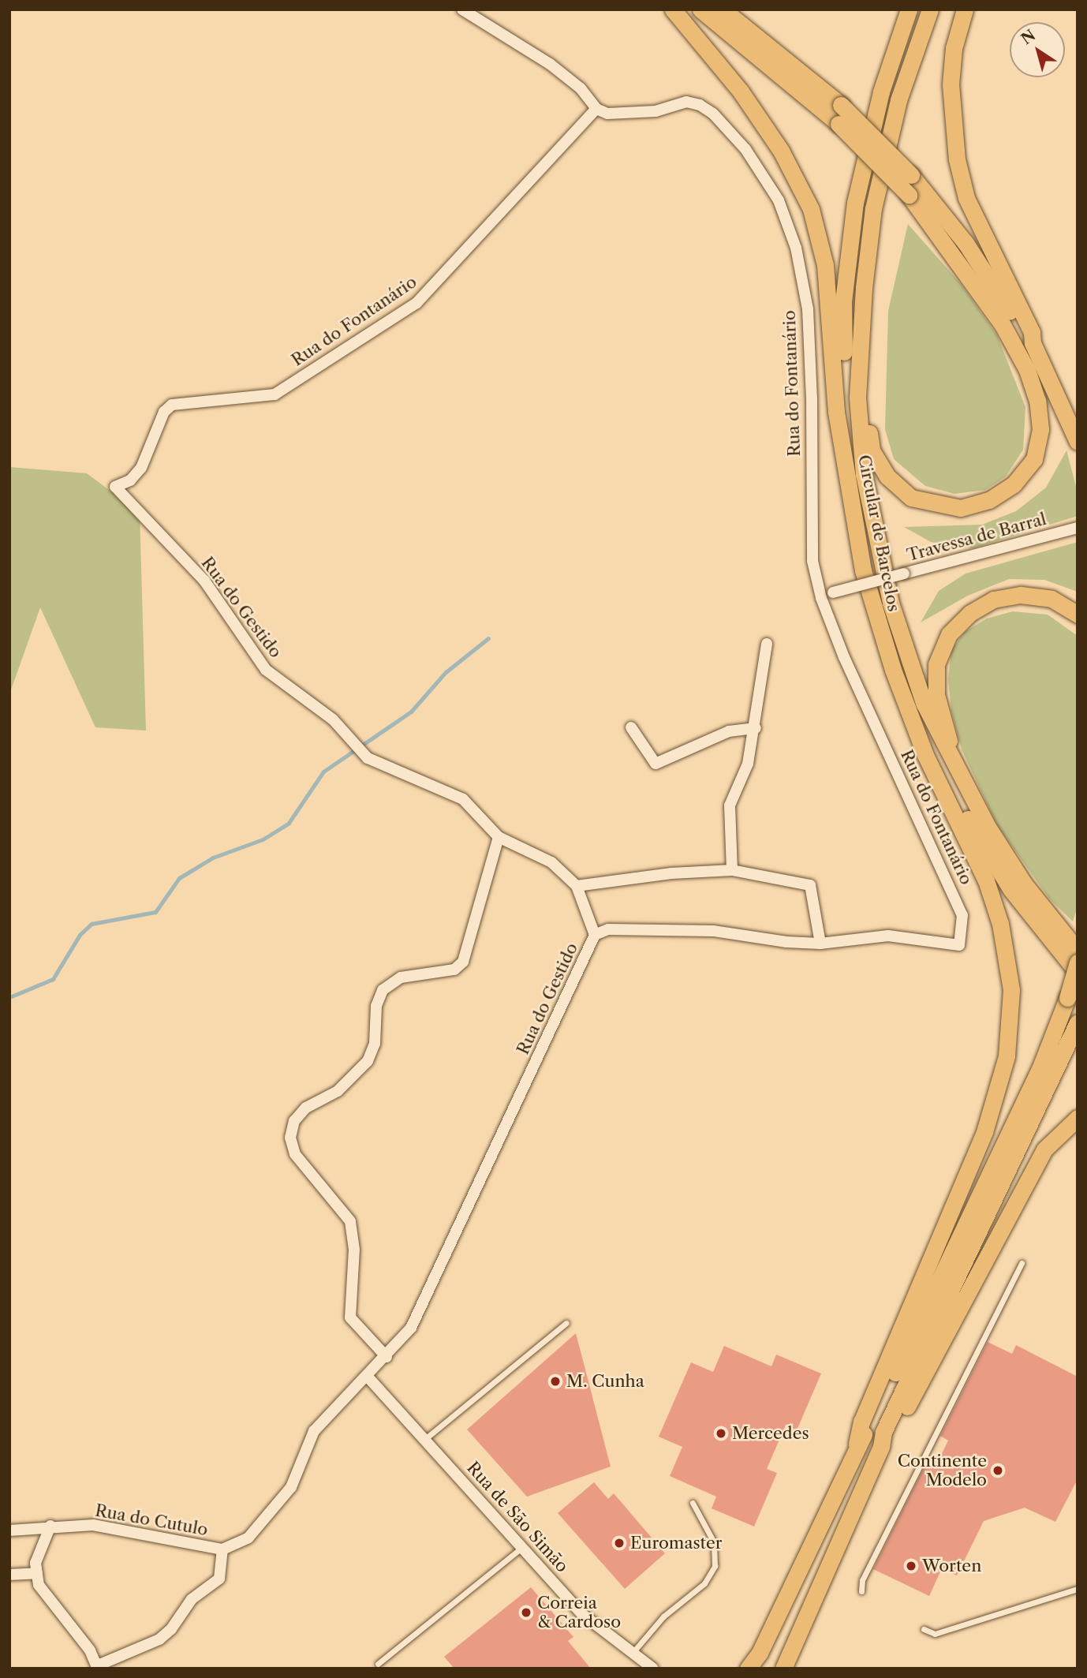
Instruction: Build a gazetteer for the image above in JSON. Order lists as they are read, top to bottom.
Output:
{
  "streets": {
    "main road": ["Circular de Barcelos"],
    "street": [
      "Rua do Fontanário",
      "Travessa de Barral",
      "Rua do Gestido",
      "Rua de São Simão",
      "Rua do Cutulo"
    ]
  },
  "crossings": [
    ["Rua do Fontanário", "Travessa de Barral"],
    ["Rua do Fontanário", "Rua do Gestido"],
    ["Rua do Gestido", "Rua de São Simão"],
    ["Rua do Gestido", "Rua do Cutulo"],
    ["Rua de São Simão", "Rua do Cutulo"]
  ],
  "places": [
    "M. Cunha",
    "Mercedes",
    "Continente Modelo",
    "Euromaster",
    "Worten",
    "Correia & Cardoso"
  ],
  "north": "top left"
}
